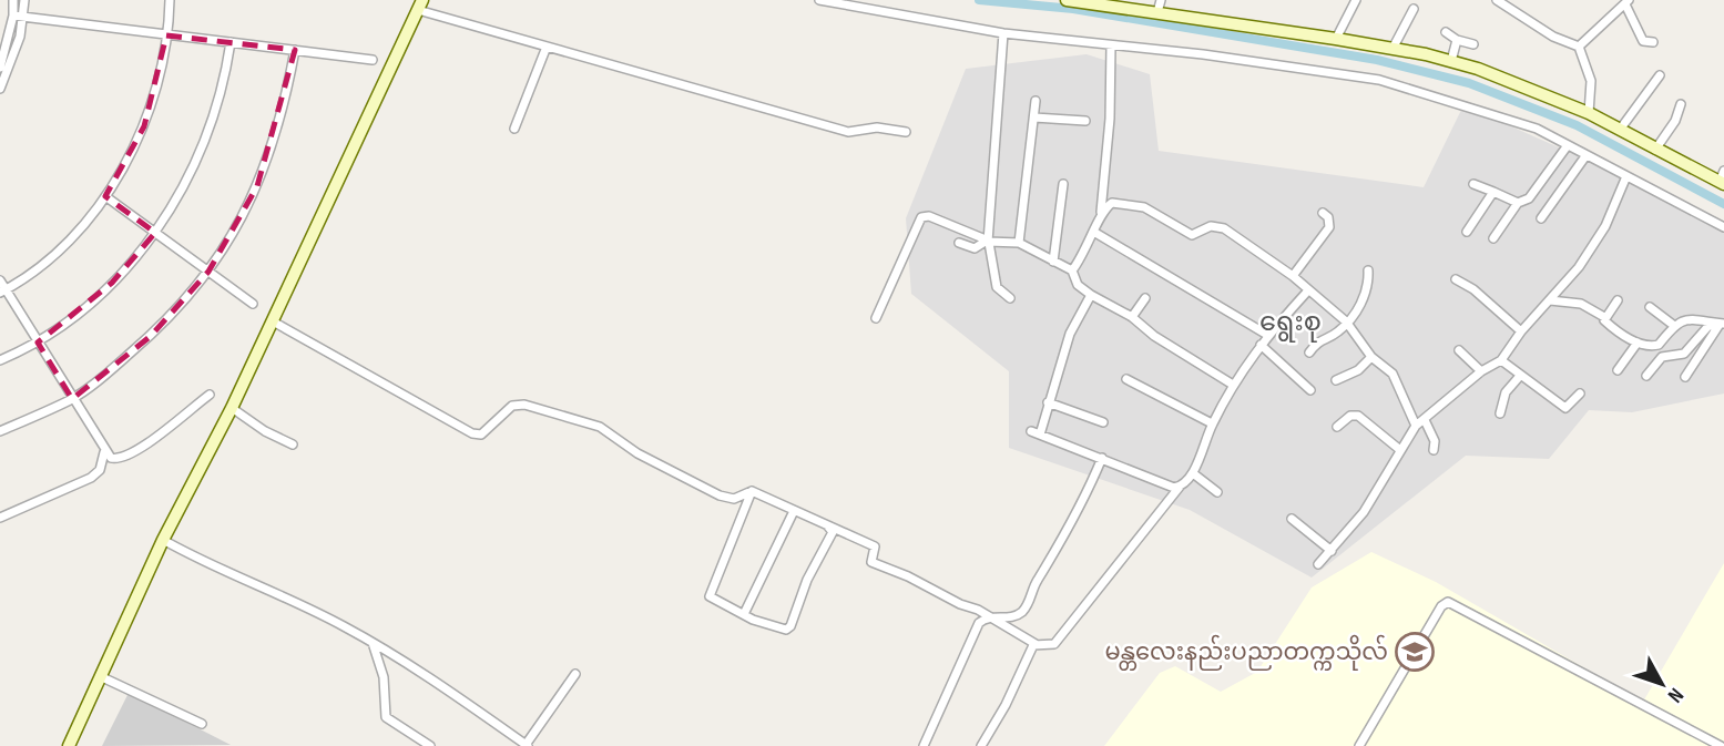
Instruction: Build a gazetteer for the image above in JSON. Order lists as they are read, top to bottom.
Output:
{
  "districts": ["ရွေးစု"],
  "places": {
    "school or university": ["မန္တလေးနည်းပညာတက္ကသိုလ်"]
  },
  "north": "bottom right"
}
